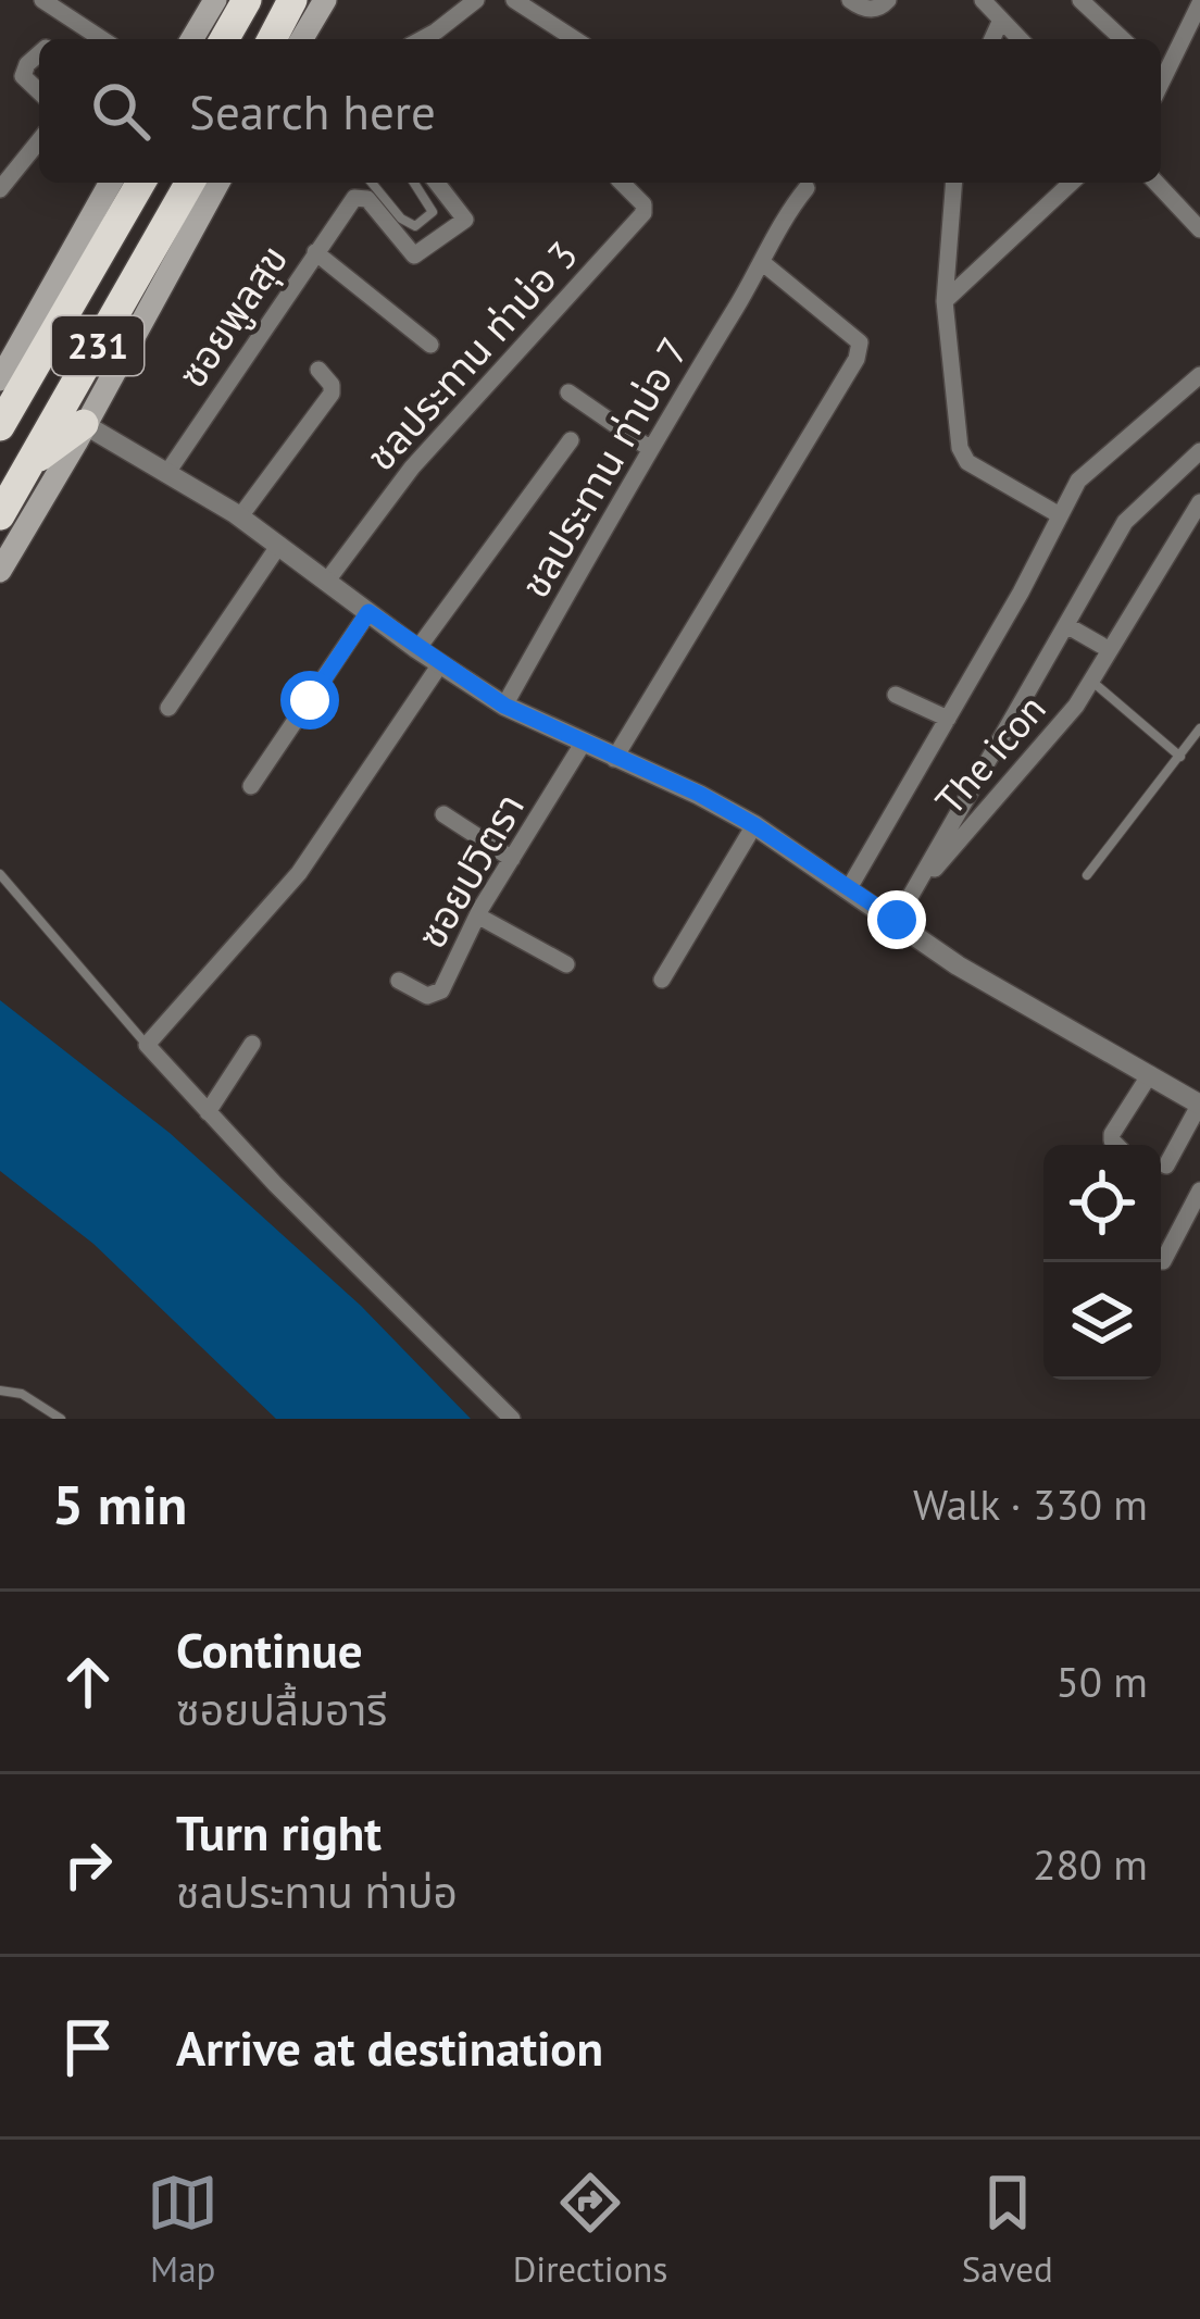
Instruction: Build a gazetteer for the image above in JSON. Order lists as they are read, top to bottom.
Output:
{
  "streets": {
    "highway": ["231"],
    "street": [
      "ซอยพูลสุข",
      "ชลประทาน ท่าบ่อ 3",
      "ชลประทาน ท่าบ่อ 7",
      "The icon",
      "ซอยปวิตรา"
    ]
  },
  "page": {
    "search": "Search here",
    "heading": ["5 min", "Walk · 330 m"],
    "list": [
      ["Continue", "ซอยปลื้มอารี", "50 m"],
      ["Turn right", "ชลประทาน ท่าบ่อ", "280 m"],
      "Arrive at destination"
    ],
    "nav": ["Map", "Directions", "Saved"]
  }
}
